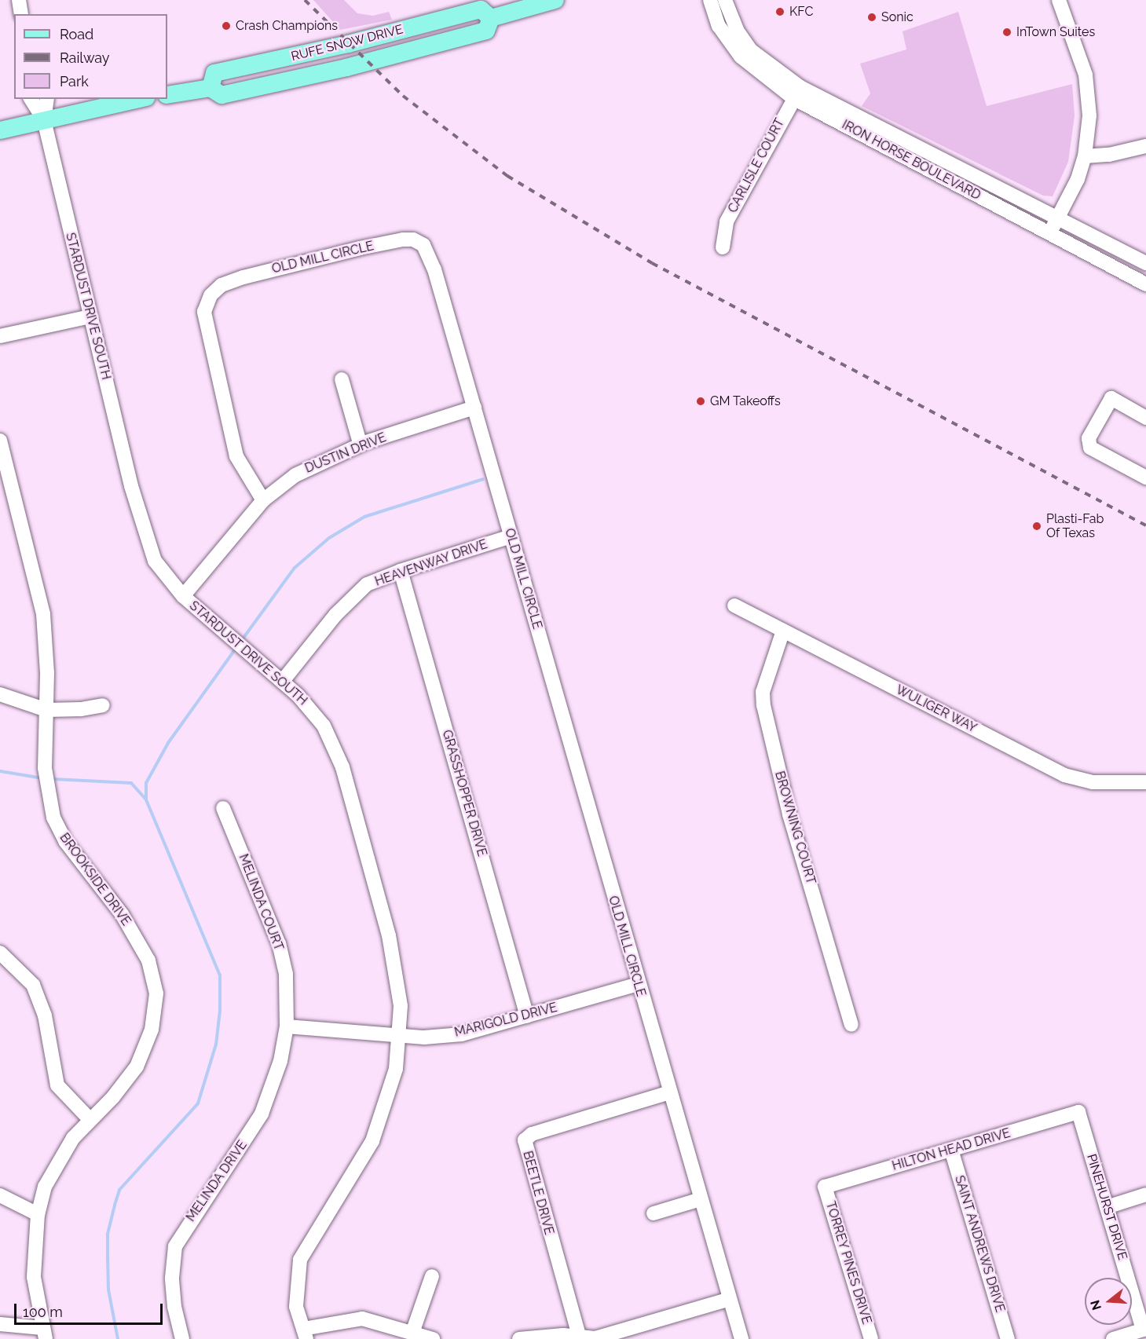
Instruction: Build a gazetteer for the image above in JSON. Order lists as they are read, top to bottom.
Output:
{
  "streets": {
    "main road": ["RUFE SNOW DRIVE"],
    "street": [
      "IRON HORSE BOULEVARD",
      "CARLISLE COURT",
      "OLD MILL CIRCLE",
      "STARDUST DRIVE SOUTH",
      "DUSTIN DRIVE",
      "HEAVENWAY DRIVE",
      "WULIGER WAY",
      "GRASSHOPPER DRIVE",
      "BROWNING COURT",
      "BROOKSIDE DRIVE",
      "MELINDA COURT",
      "MARIGOLD DRIVE",
      "HILTON HEAD DRIVE",
      "MELINDA DRIVE",
      "BEETLE DRIVE",
      "PINEHURST DRIVE",
      "SAINT ANDREWS DRIVE",
      "TORREY PINES DRIVE"
    ]
  },
  "crossings": [
    ["IRON HORSE BOULEVARD", "CARLISLE COURT"],
    ["OLD MILL CIRCLE", "DUSTIN DRIVE"],
    ["OLD MILL CIRCLE", "HEAVENWAY DRIVE"],
    ["OLD MILL CIRCLE", "MARIGOLD DRIVE"],
    ["OLD MILL CIRCLE", "BEETLE DRIVE"],
    ["STARDUST DRIVE SOUTH", "DUSTIN DRIVE"],
    ["STARDUST DRIVE SOUTH", "HEAVENWAY DRIVE"],
    ["STARDUST DRIVE SOUTH", "MARIGOLD DRIVE"],
    ["HEAVENWAY DRIVE", "GRASSHOPPER DRIVE"],
    ["WULIGER WAY", "BROWNING COURT"],
    ["GRASSHOPPER DRIVE", "MARIGOLD DRIVE"],
    ["MELINDA COURT", "MARIGOLD DRIVE"],
    ["MELINDA COURT", "MELINDA DRIVE"],
    ["MARIGOLD DRIVE", "MELINDA DRIVE"],
    ["HILTON HEAD DRIVE", "PINEHURST DRIVE"],
    ["HILTON HEAD DRIVE", "SAINT ANDREWS DRIVE"],
    ["HILTON HEAD DRIVE", "TORREY PINES DRIVE"]
  ],
  "places": [
    "KFC",
    "Sonic",
    "Crash Champions",
    "InTown Suites",
    "GM Takeoffs",
    "Plasti-Fab Of Texas"
  ],
  "legend": ["Road", "Railway", "Park"],
  "scale_bar": "100 m",
  "north": "left"
}
